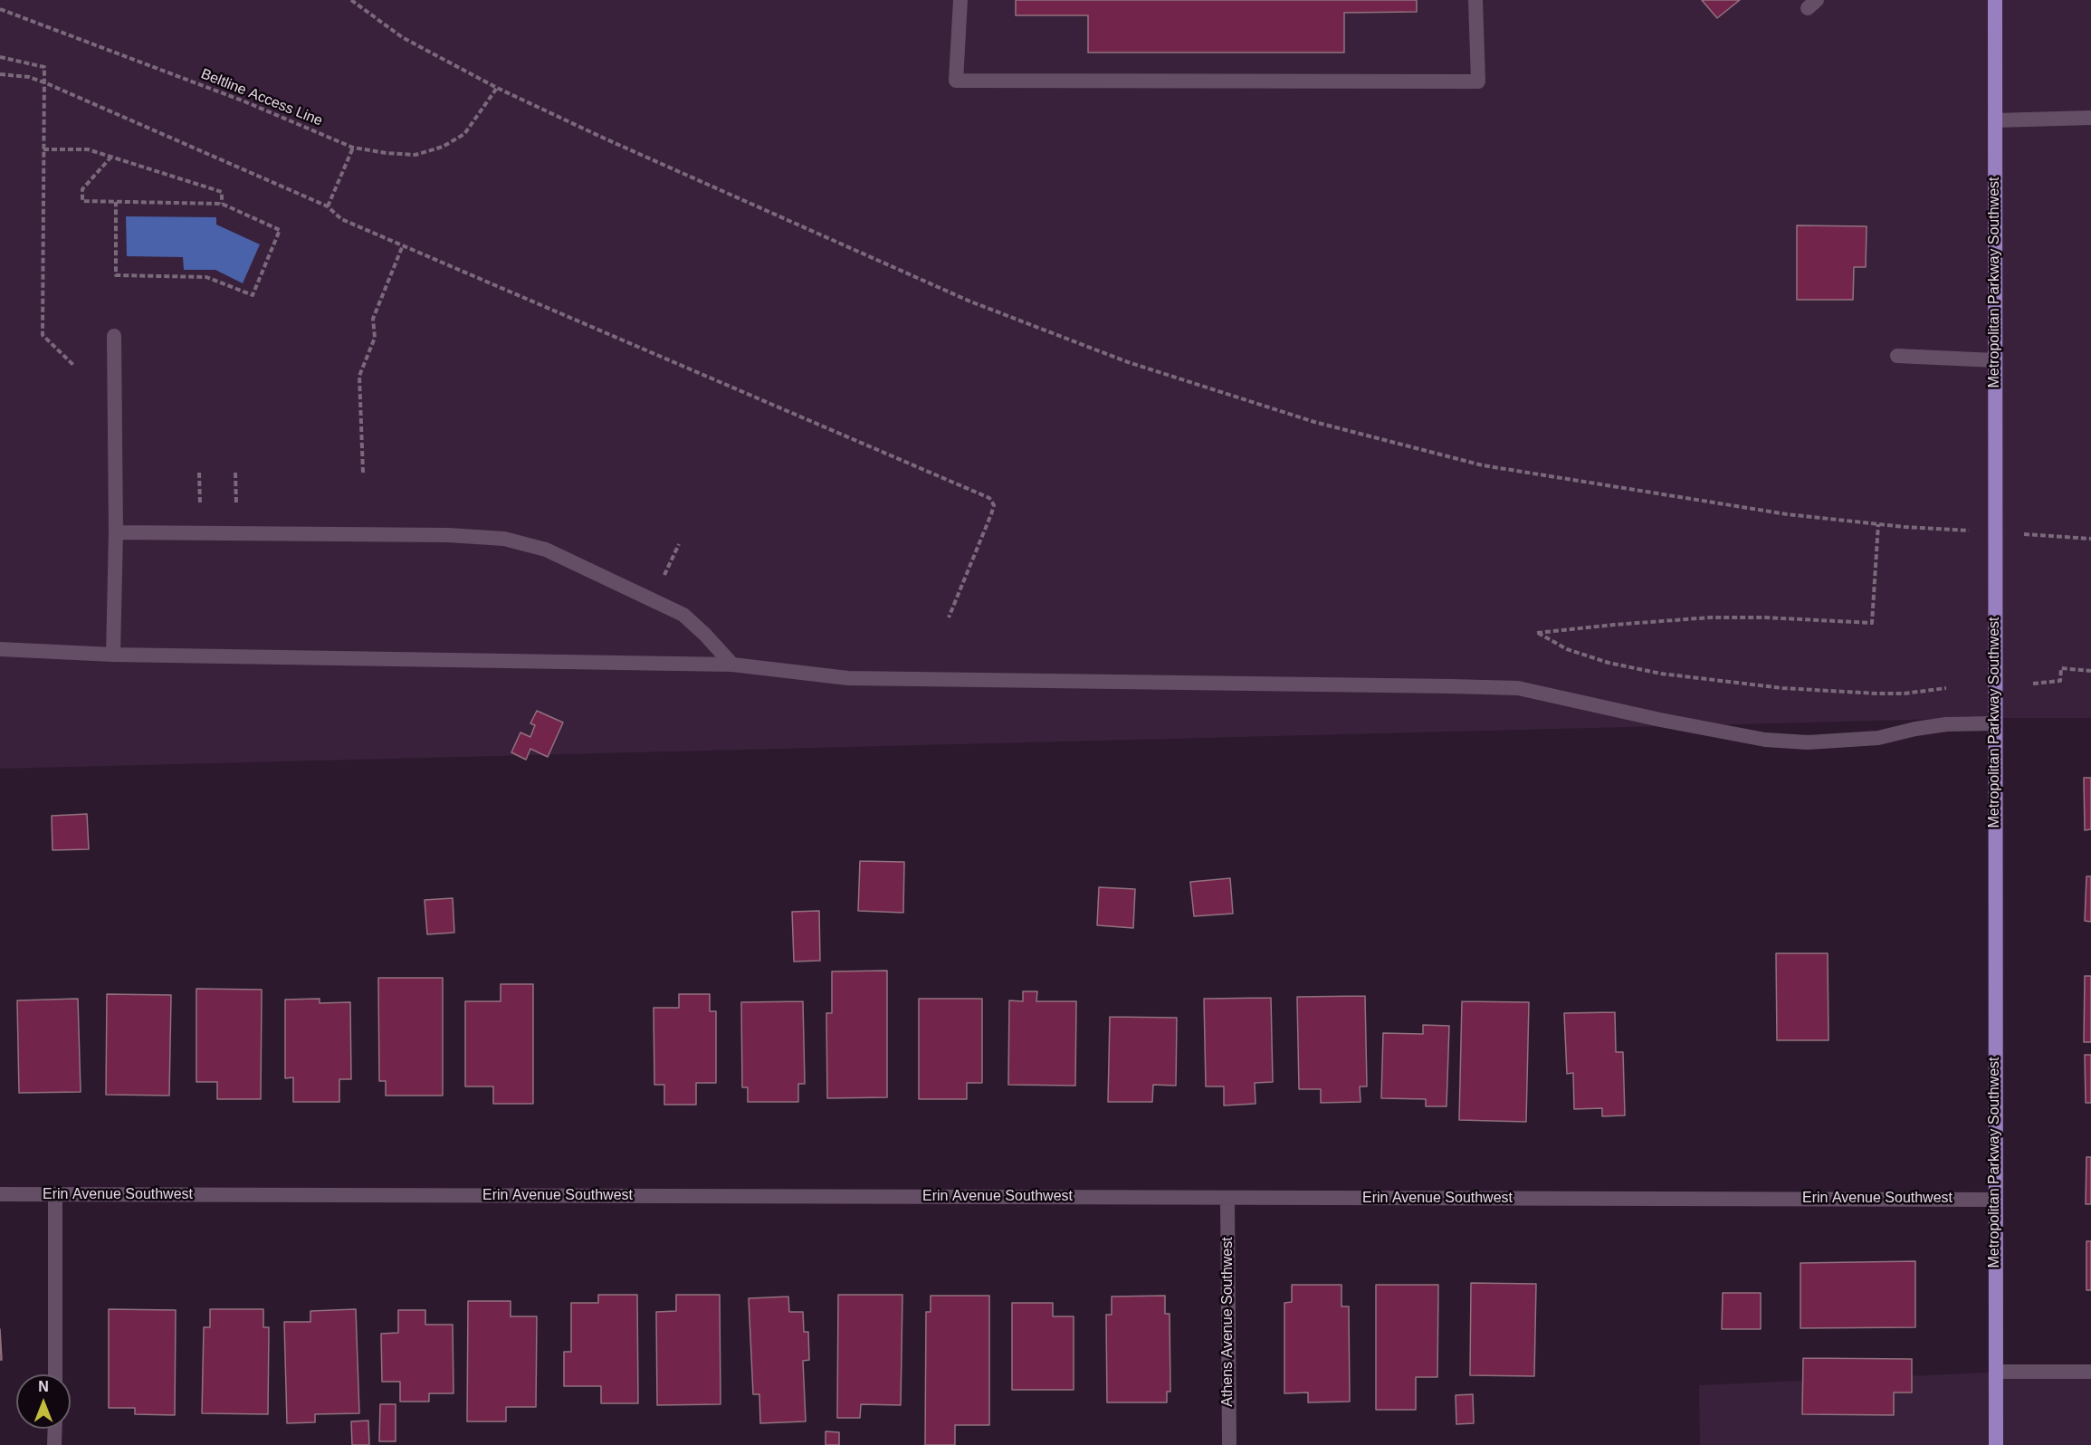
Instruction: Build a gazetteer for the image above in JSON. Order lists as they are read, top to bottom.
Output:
{
  "streets": {
    "main road": ["Metropolitan Parkway Southwest"],
    "street": ["Erin Avenue Southwest", "Athens Avenue Southwest"],
    "path": ["Beltline Access Line"]
  },
  "crossings": [
    ["Metropolitan Parkway Southwest", "Erin Avenue Southwest"],
    ["Erin Avenue Southwest", "Athens Avenue Southwest"]
  ],
  "north": "top"
}
